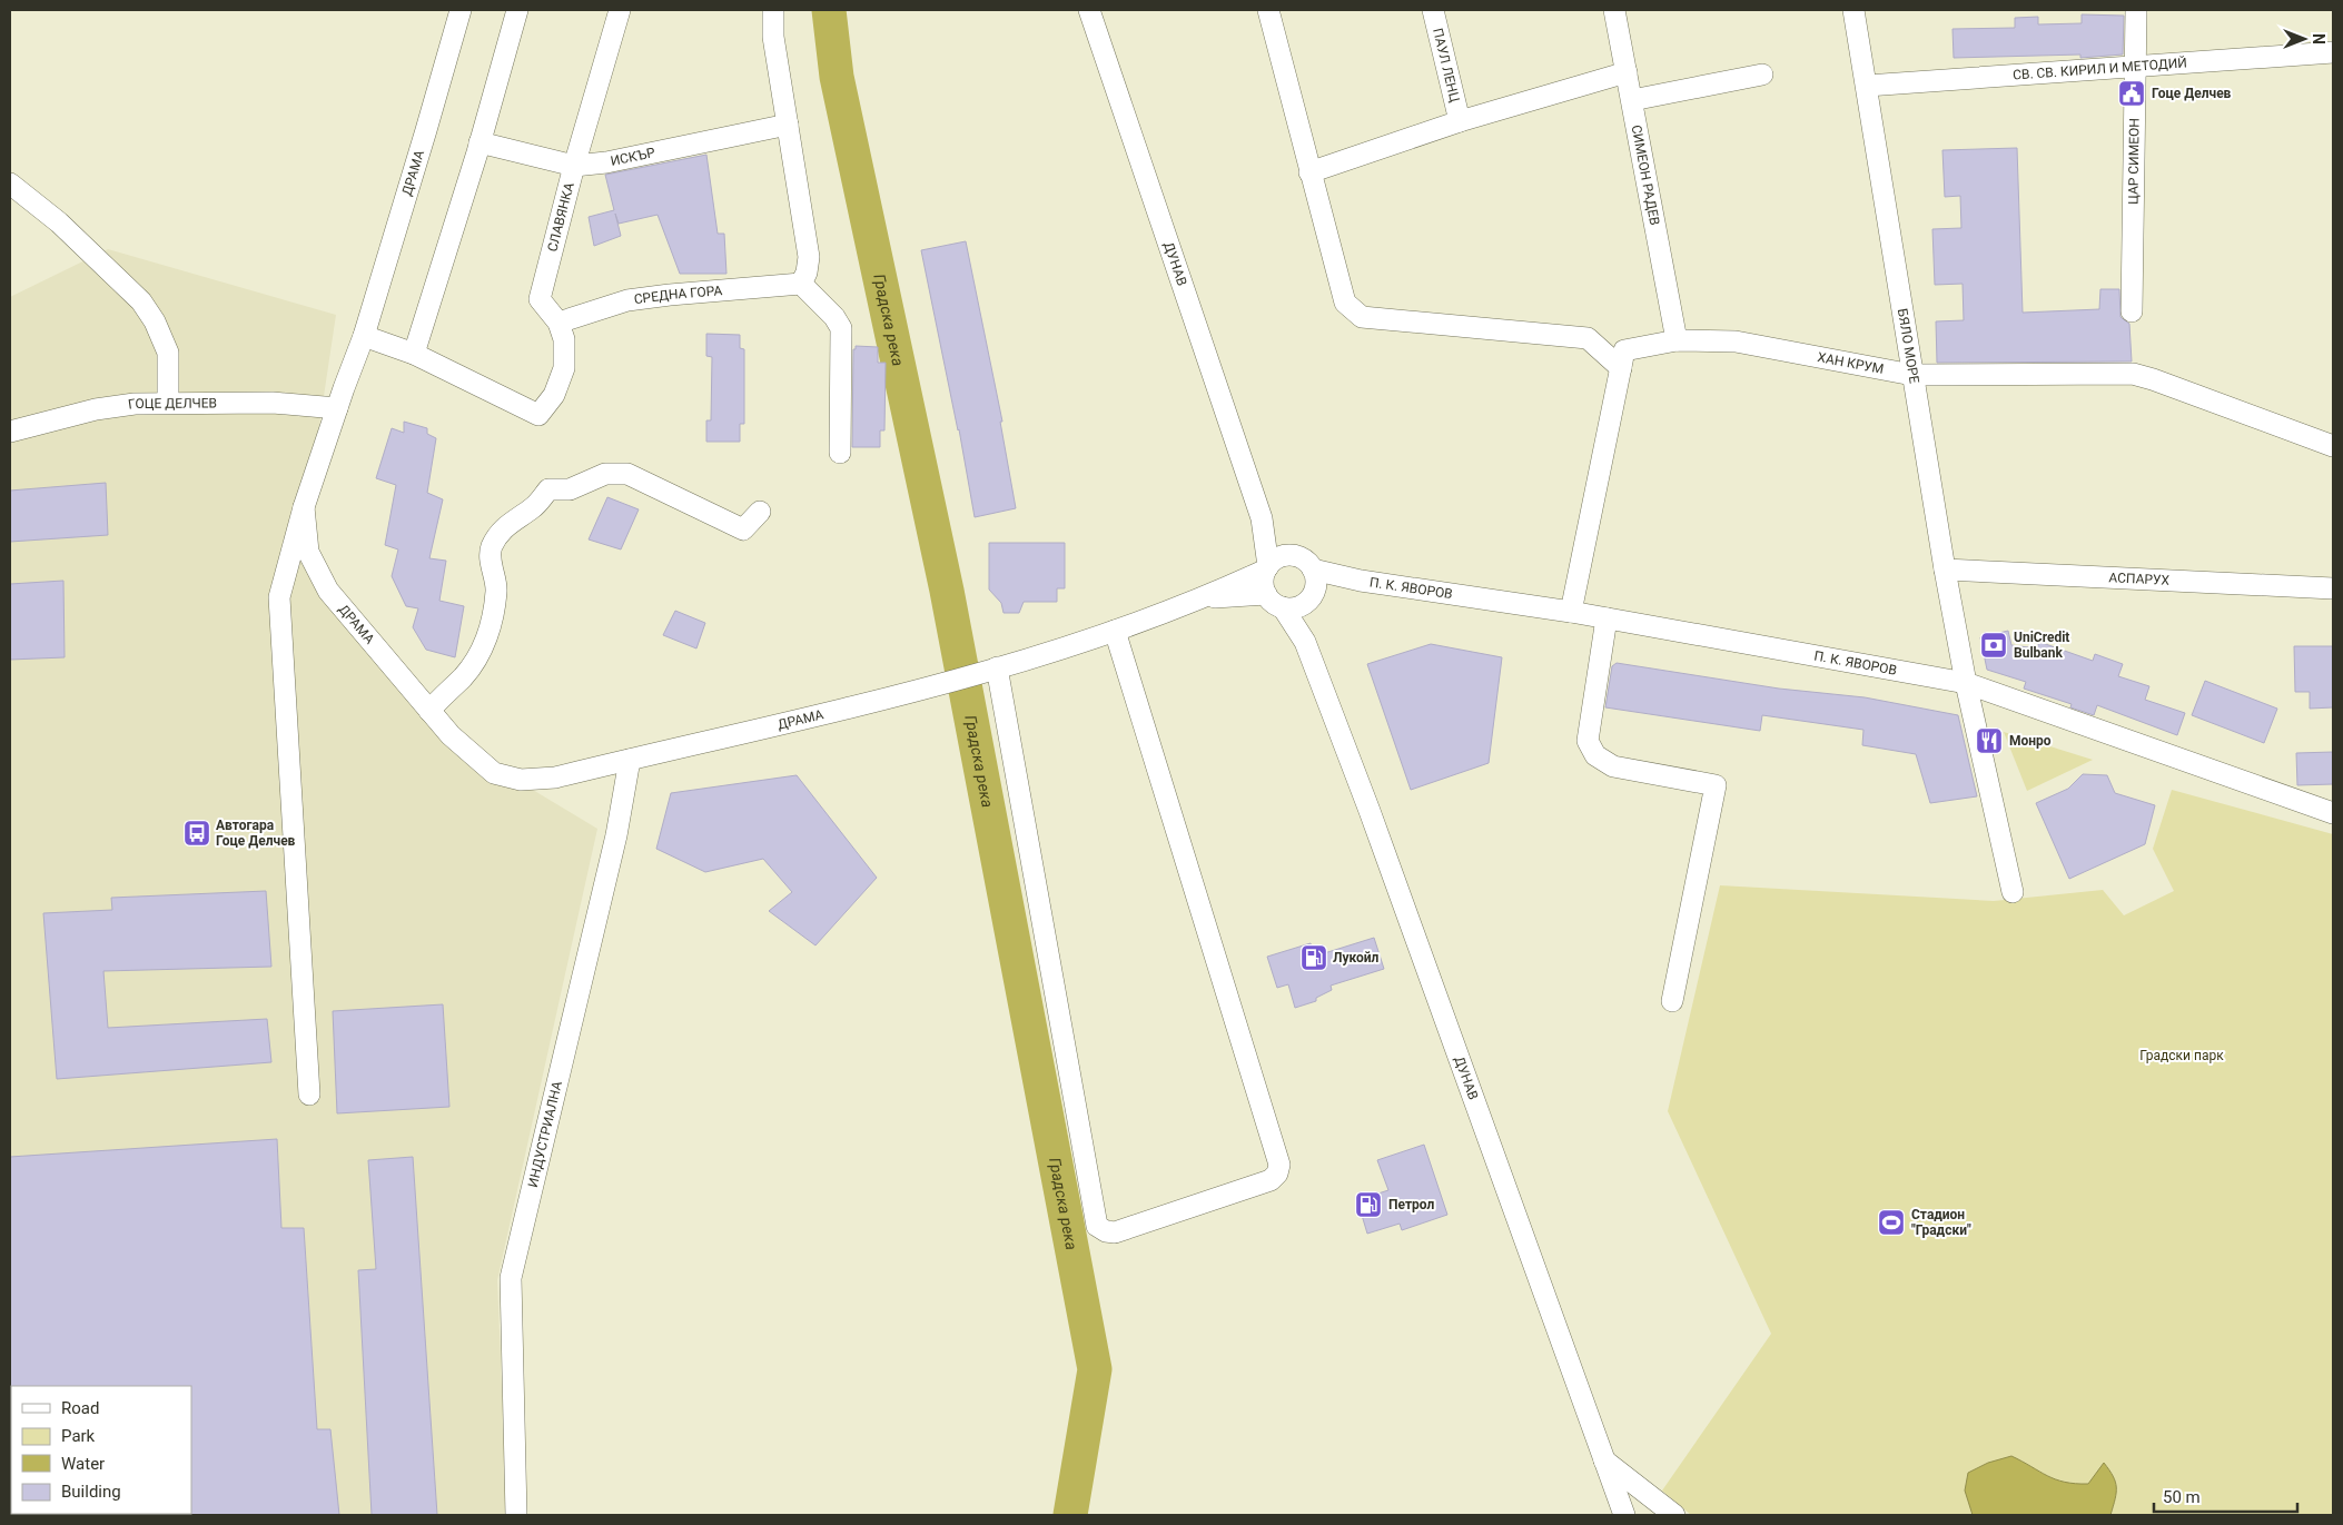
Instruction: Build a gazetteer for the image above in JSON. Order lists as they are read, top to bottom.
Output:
{
  "streets": {
    "street": [
      "ПАУЛ ЛЕНЦ",
      "СВ. СВ. КИРИЛ И МЕТОДИЙ",
      "ИСКЪР",
      "ЦАР СИМЕОН",
      "ДРАМА",
      "СИМЕОН РАДЕВ",
      "СЛАВЯНКА",
      "ДУНАВ",
      "СРЕДНА ГОРА",
      "БЯЛО МОРЕ",
      "ХАН КРУМ",
      "ГОЦЕ ДЕЛЧЕВ",
      "АСПАРУХ",
      "П. К. ЯВОРОВ",
      "ИНДУСТРИАЛНА"
    ]
  },
  "crossings": [
    ["СВ. СВ. КИРИЛ И МЕТОДИЙ", "ЦАР СИМЕОН"],
    ["СВ. СВ. КИРИЛ И МЕТОДИЙ", "БЯЛО МОРЕ"],
    ["ИСКЪР", "СЛАВЯНКА"],
    ["ДРАМА", "ГОЦЕ ДЕЛЧЕВ"],
    ["ДРАМА", "П. К. ЯВОРОВ"],
    ["ДРАМА", "ИНДУСТРИАЛНА"],
    ["СИМЕОН РАДЕВ", "ХАН КРУМ"],
    ["СЛАВЯНКА", "СРЕДНА ГОРА"],
    ["ДУНАВ", "П. К. ЯВОРОВ"],
    ["БЯЛО МОРЕ", "ХАН КРУМ"],
    ["БЯЛО МОРЕ", "АСПАРУХ"],
    ["БЯЛО МОРЕ", "П. К. ЯВОРОВ"],
    ["ХАН КРУМ", "П. К. ЯВОРОВ"]
  ],
  "water": ["Градска река"],
  "parks": ["Градски парк"],
  "places": {
    "public building": ["Гоце Делчев"],
    "bank": ["UniCredit Bulbank"],
    "restaurant": ["Монро"],
    "bus stop": ["Автогара Гоце Делчев"],
    "fuel station": ["Лукойл", "Петрол"],
    "sports": ["Стадион \"Градски\""]
  },
  "legend": [
    "Road",
    "Park",
    "Water",
    "Building"
  ],
  "scale_bar": "50 m",
  "north": "right"
}
